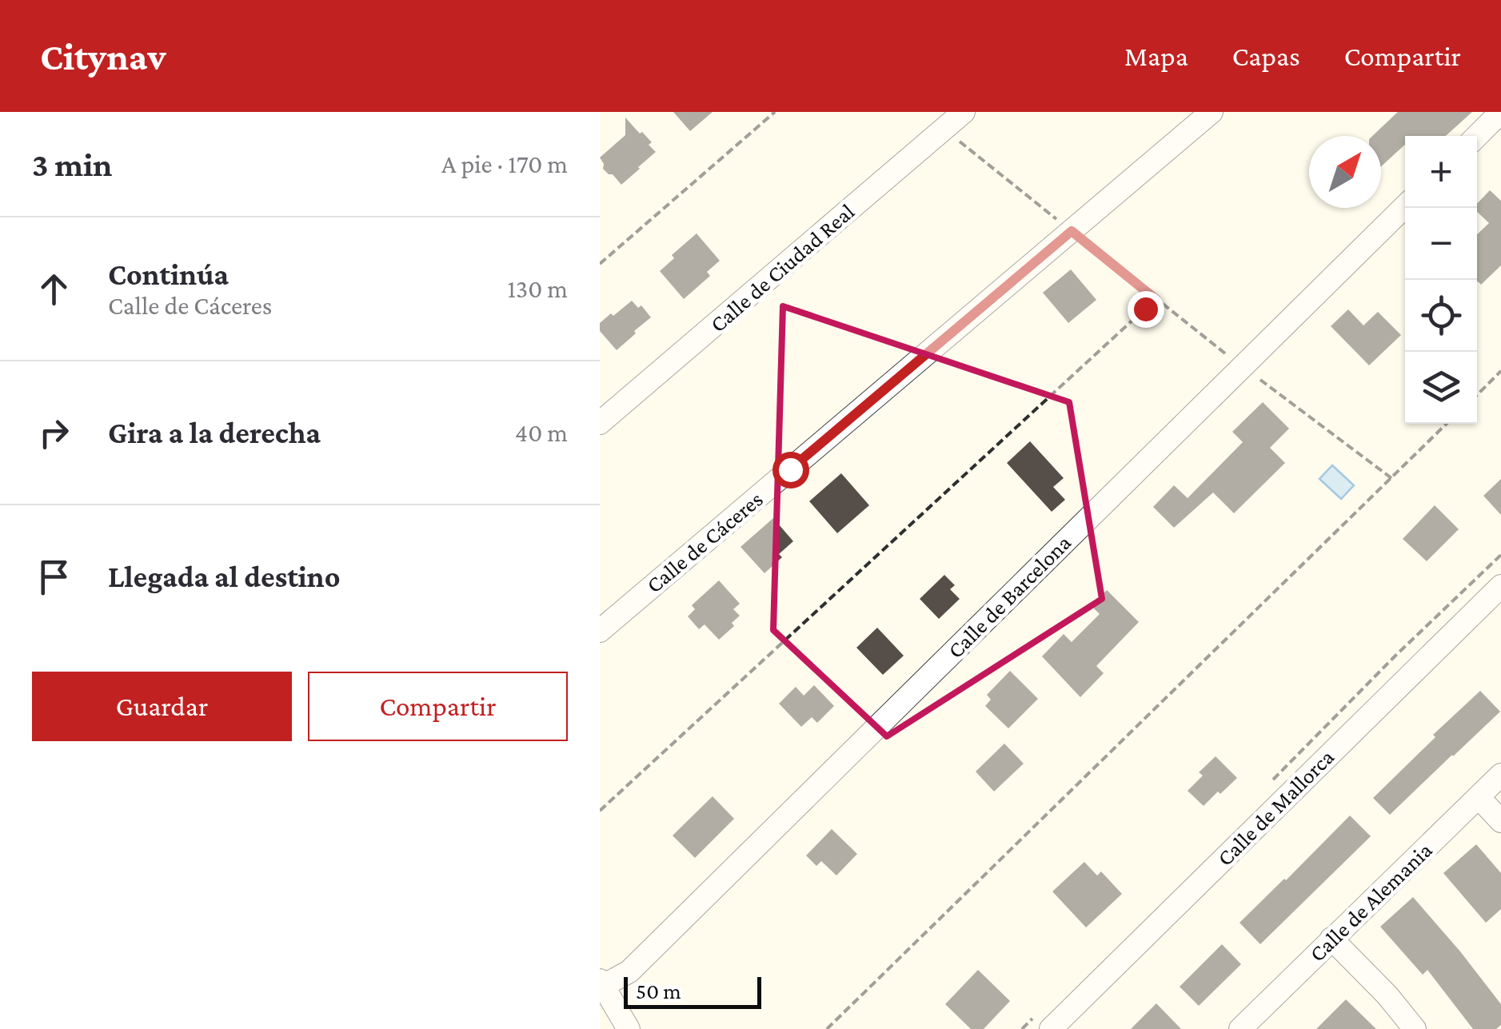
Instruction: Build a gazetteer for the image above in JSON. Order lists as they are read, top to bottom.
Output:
{
  "streets": {
    "street": [
      "Calle de Ciudad Real",
      "Calle de Cáceres",
      "Calle de Barcelona",
      "Calle de Mallorca",
      "Calle de Alemania"
    ]
  },
  "scale_bar": "50 m",
  "north": "top right",
  "page": {
    "header": "Citynav",
    "nav": ["Mapa", "Capas", "Compartir"],
    "heading": ["3 min", "A pie · 170 m"],
    "map_buttons": ["+", "−"],
    "list": [
      ["Continúa", "Calle de Cáceres", "130 m"],
      ["Gira a la derecha", "40 m"],
      "Llegada al destino"
    ],
    "buttons": ["Guardar", "Compartir"],
    "scale": "50 m"
  }
}
